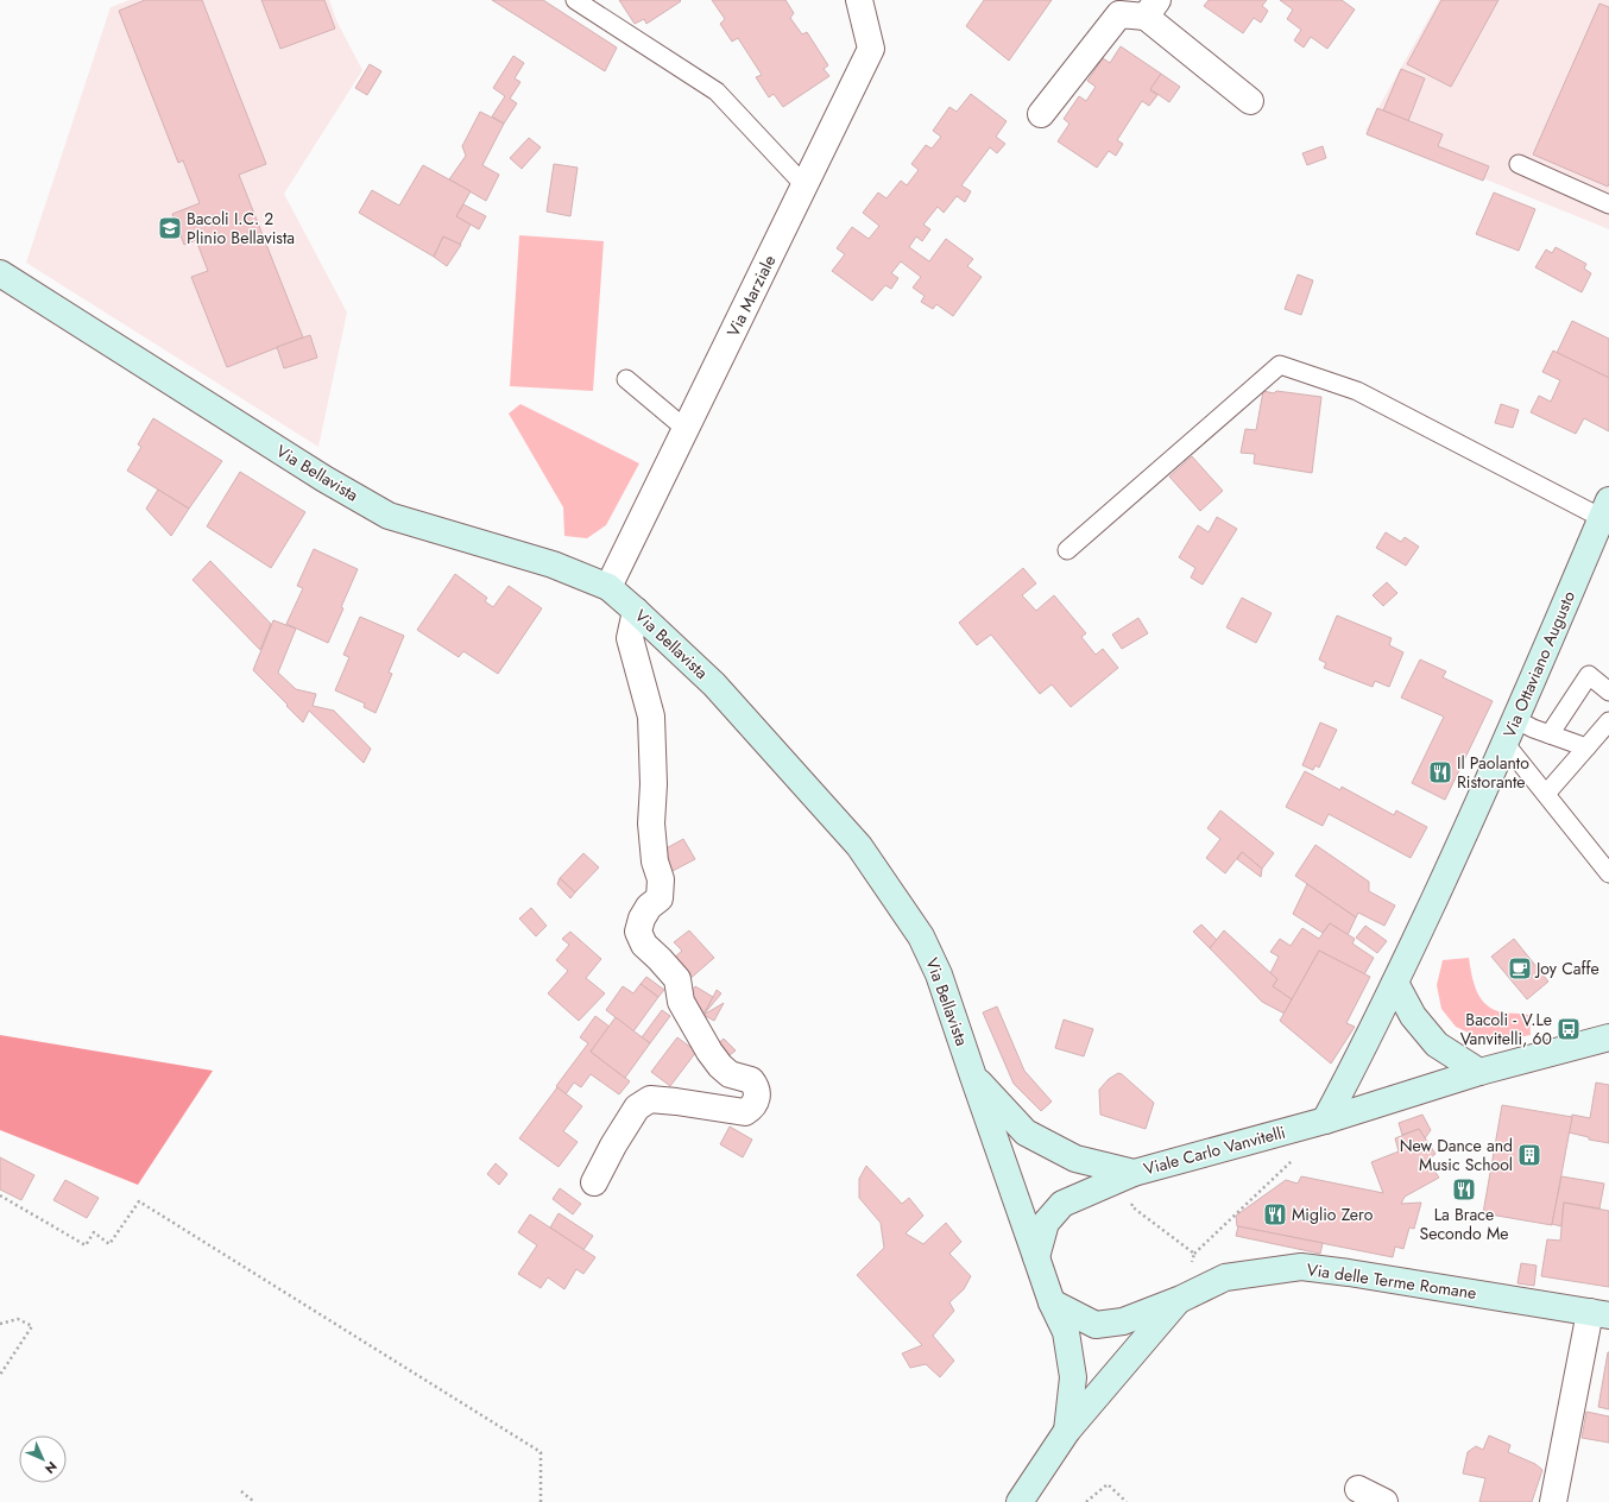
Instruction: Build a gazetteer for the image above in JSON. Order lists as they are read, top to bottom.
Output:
{
  "streets": {
    "street": [
      "Via Marziale",
      "Via Bellavista",
      "Via Ottaviano Augusto",
      "Viale Carlo Vanvitelli",
      "Via delle Terme Romane"
    ]
  },
  "crossings": [
    ["Via Marziale", "Via Bellavista"],
    ["Via Bellavista", "Viale Carlo Vanvitelli"],
    ["Via Bellavista", "Via delle Terme Romane"],
    ["Via Ottaviano Augusto", "Viale Carlo Vanvitelli"]
  ],
  "places": {
    "school or university": ["Bacoli I.C. 2 Plinio Bellavista"],
    "restaurant": ["Il Paolanto Ristorante", "La Brace Secondo Me", "Miglio Zero"],
    "cafe": ["Joy Caffe"],
    "bus stop": ["Bacoli - V.Le Vanvitelli, 60"],
    "building": ["New Dance and Music School"]
  },
  "north": "bottom right"
}
